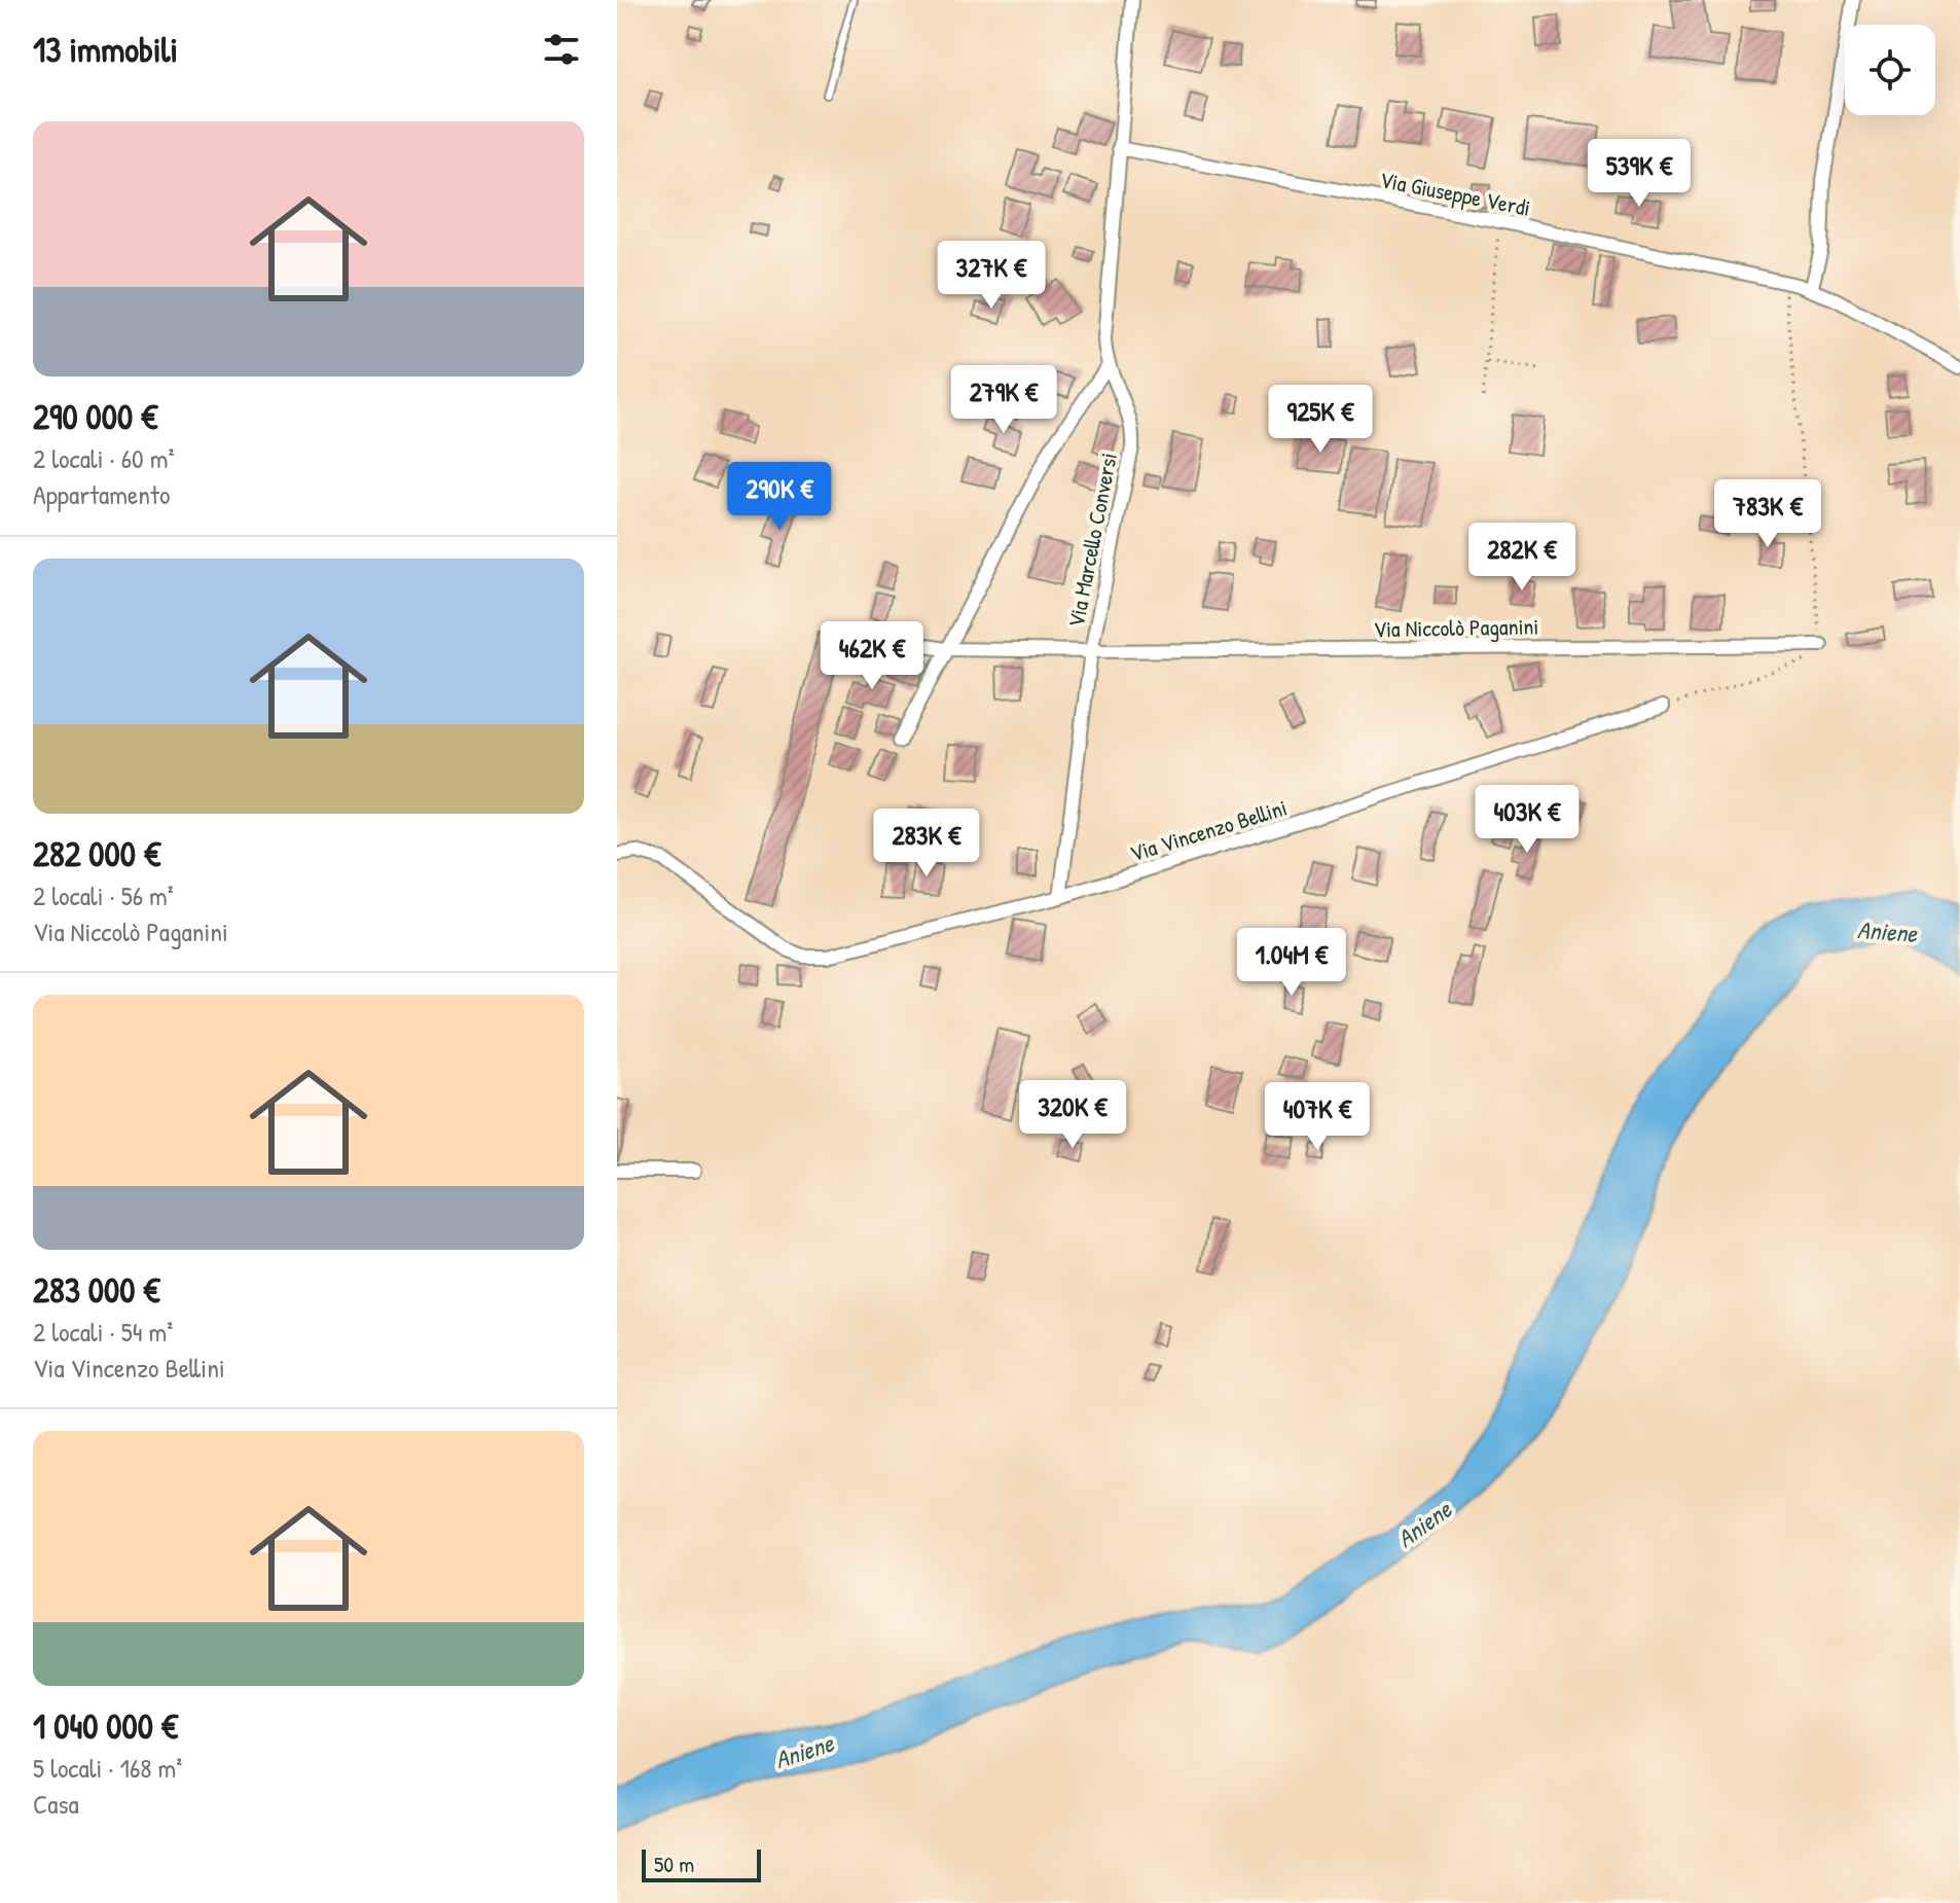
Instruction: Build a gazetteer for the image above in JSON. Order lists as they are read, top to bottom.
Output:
{
  "streets": {
    "street": [
      "Via Giuseppe Verdi",
      "Via Marcello Conversi",
      "Via Niccolò Paganini",
      "Via Vincenzo Bellini"
    ]
  },
  "crossings": [
    ["Via Giuseppe Verdi", "Via Marcello Conversi"],
    ["Via Marcello Conversi", "Via Niccolò Paganini"],
    ["Via Marcello Conversi", "Via Vincenzo Bellini"]
  ],
  "water": ["Aniene"],
  "scale_bar": "50 m",
  "page": {
    "heading": "13 immobili",
    "list": [
      {
        "name": "290 000 €",
        "note": "2 locali · 60 m² · Appartamento"
      },
      {
        "name": "282 000 €",
        "note": "2 locali · 56 m² · Via Niccolò Paganini"
      },
      {
        "name": "283 000 €",
        "note": "2 locali · 54 m² · Via Vincenzo Bellini"
      },
      {
        "name": "1 040 000 €",
        "note": "5 locali · 168 m² · Casa"
      }
    ],
    "price": [
      "539K €",
      "327K €",
      "279K €",
      "925K €",
      "290K €",
      "783K €",
      "282K €",
      "462K €",
      "403K €",
      "283K €",
      "1.04M €",
      "320K €",
      "407K €"
    ],
    "scale": "50 m"
  }
}
